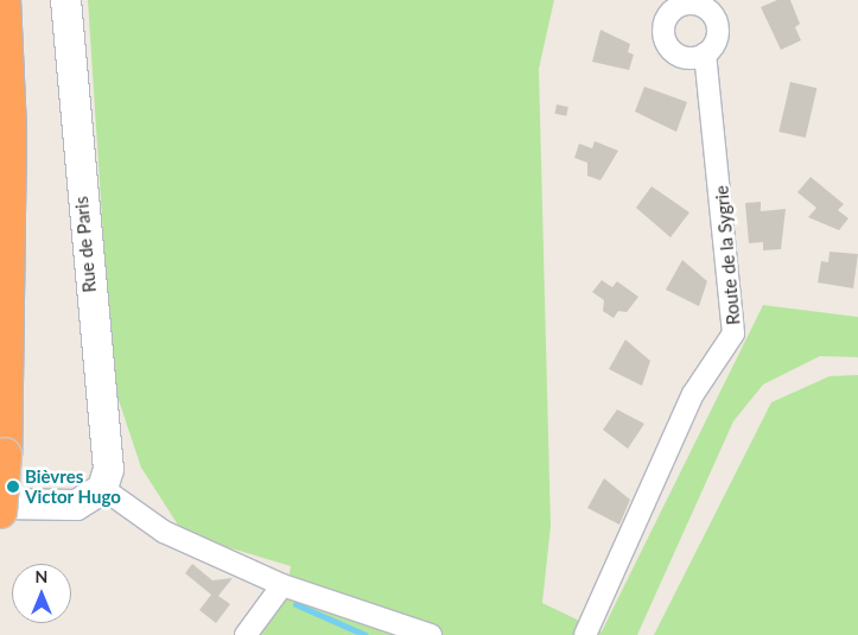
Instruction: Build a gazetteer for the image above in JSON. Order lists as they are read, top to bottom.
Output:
{
  "streets": {
    "street": ["Rue de Paris", "Route de la Sygrie"]
  },
  "places": ["Bièvres Victor Hugo"],
  "north": "top"
}
